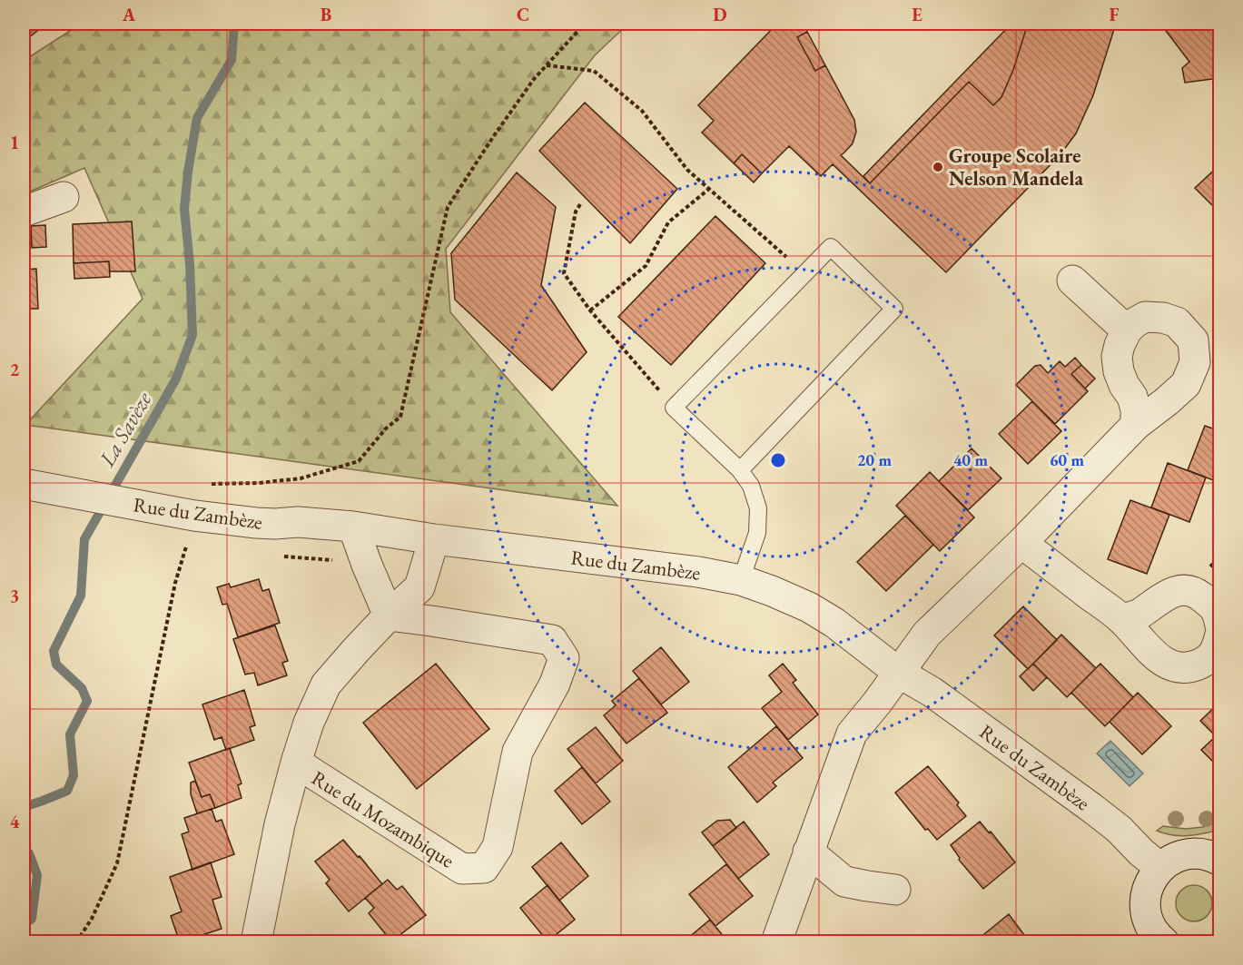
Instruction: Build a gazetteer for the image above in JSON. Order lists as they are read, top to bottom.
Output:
{
  "streets": {
    "street": ["Rue du Zambèze", "Rue du Mozambique"]
  },
  "crossings": [
    ["Rue du Zambèze", "Rue du Mozambique"]
  ],
  "water": ["La Savèze"],
  "places": ["Groupe Scolaire Nelson Mandela"],
  "grid": {
    "columns": [
      "A",
      "B",
      "C",
      "D",
      "E",
      "F"
    ],
    "rows": [
      "1",
      "2",
      "3",
      "4"
    ]
  },
  "rings": ["20 m", "40 m", "60 m"]
}
